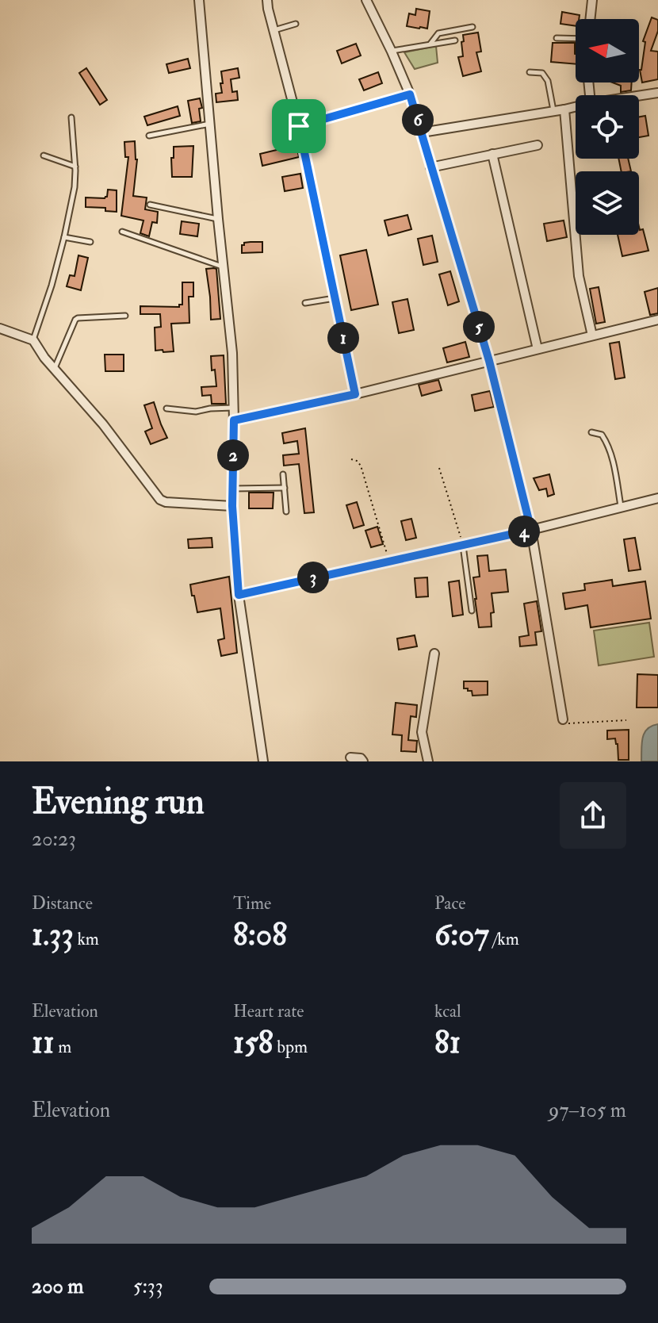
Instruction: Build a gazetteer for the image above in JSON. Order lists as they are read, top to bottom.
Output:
{
  "north": "left",
  "page": {
    "pins": [
      "6",
      "5",
      "1",
      "2",
      "4",
      "3"
    ],
    "heading": ["Evening run", "20:23"],
    "stats": [
      ["Distance", "1.33 km"],
      ["Time", "8:08"],
      ["Pace", "6:07 /km"],
      ["Elevation", "11 m"],
      ["Heart rate", "158 bpm"],
      ["kcal", "81"]
    ],
    "chart": ["Elevation", "97–105 m"],
    "list": [
      {
        "name": "200 m",
        "note": "5:33"
      }
    ]
  }
}
